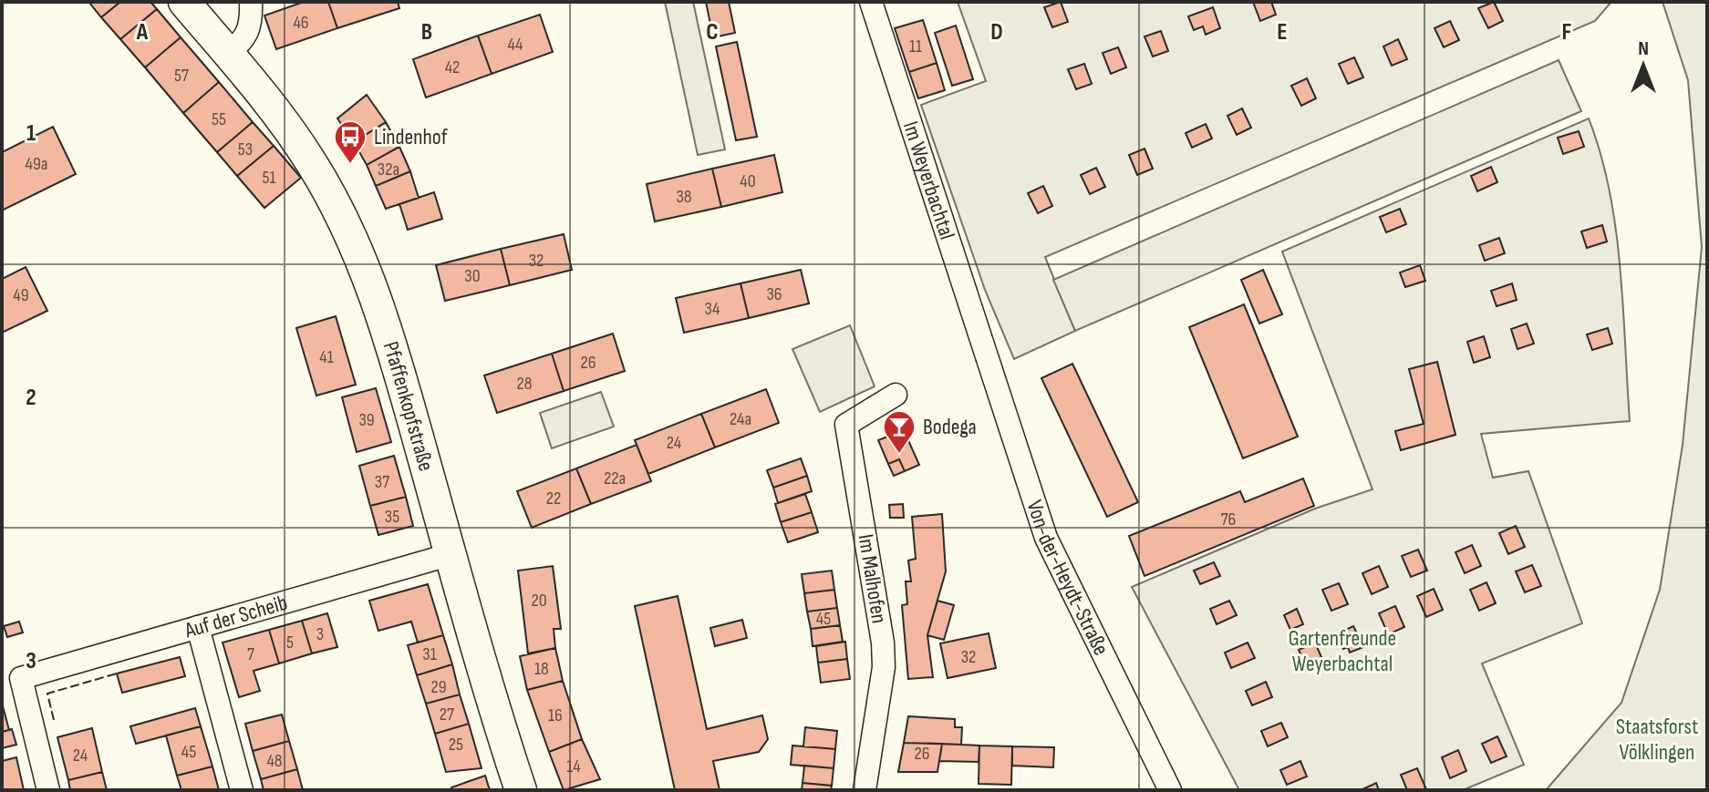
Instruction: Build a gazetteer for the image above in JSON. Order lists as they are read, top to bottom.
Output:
{
  "streets": {
    "street": [
      "Im Weyerbachtal",
      "Pfaffenkopfstraße",
      "Von-der-Heydt-Straße",
      "Im Malhofen",
      "Auf der Scheib"
    ]
  },
  "crossings": [
    ["Im Weyerbachtal", "Von-der-Heydt-Straße"],
    ["Pfaffenkopfstraße", "Auf der Scheib"]
  ],
  "parks": ["Gartenfreunde Weyerbachtal", "Staatsforst Völklingen"],
  "places": {
    "bus stop": ["Lindenhof"],
    "bar": ["Bodega"]
  },
  "house_numbers": [
    "46",
    "44",
    "11",
    "42",
    "57",
    "55",
    "53",
    "49a",
    "32a",
    "51",
    "40",
    "38",
    "32",
    "30",
    "36",
    "49",
    "34",
    "41",
    "26",
    "28",
    "24a",
    "39",
    "24",
    "22a",
    "37",
    "22",
    "35",
    "76",
    "20",
    "45",
    "3",
    "5",
    "7",
    "31",
    "32",
    "18",
    "29",
    "27",
    "16",
    "25",
    "45",
    "26",
    "24",
    "48",
    "14"
  ],
  "north": "top",
  "grid": {
    "columns": [
      "A",
      "B",
      "C",
      "D",
      "E",
      "F"
    ],
    "rows": ["1", "2", "3"]
  }
}
